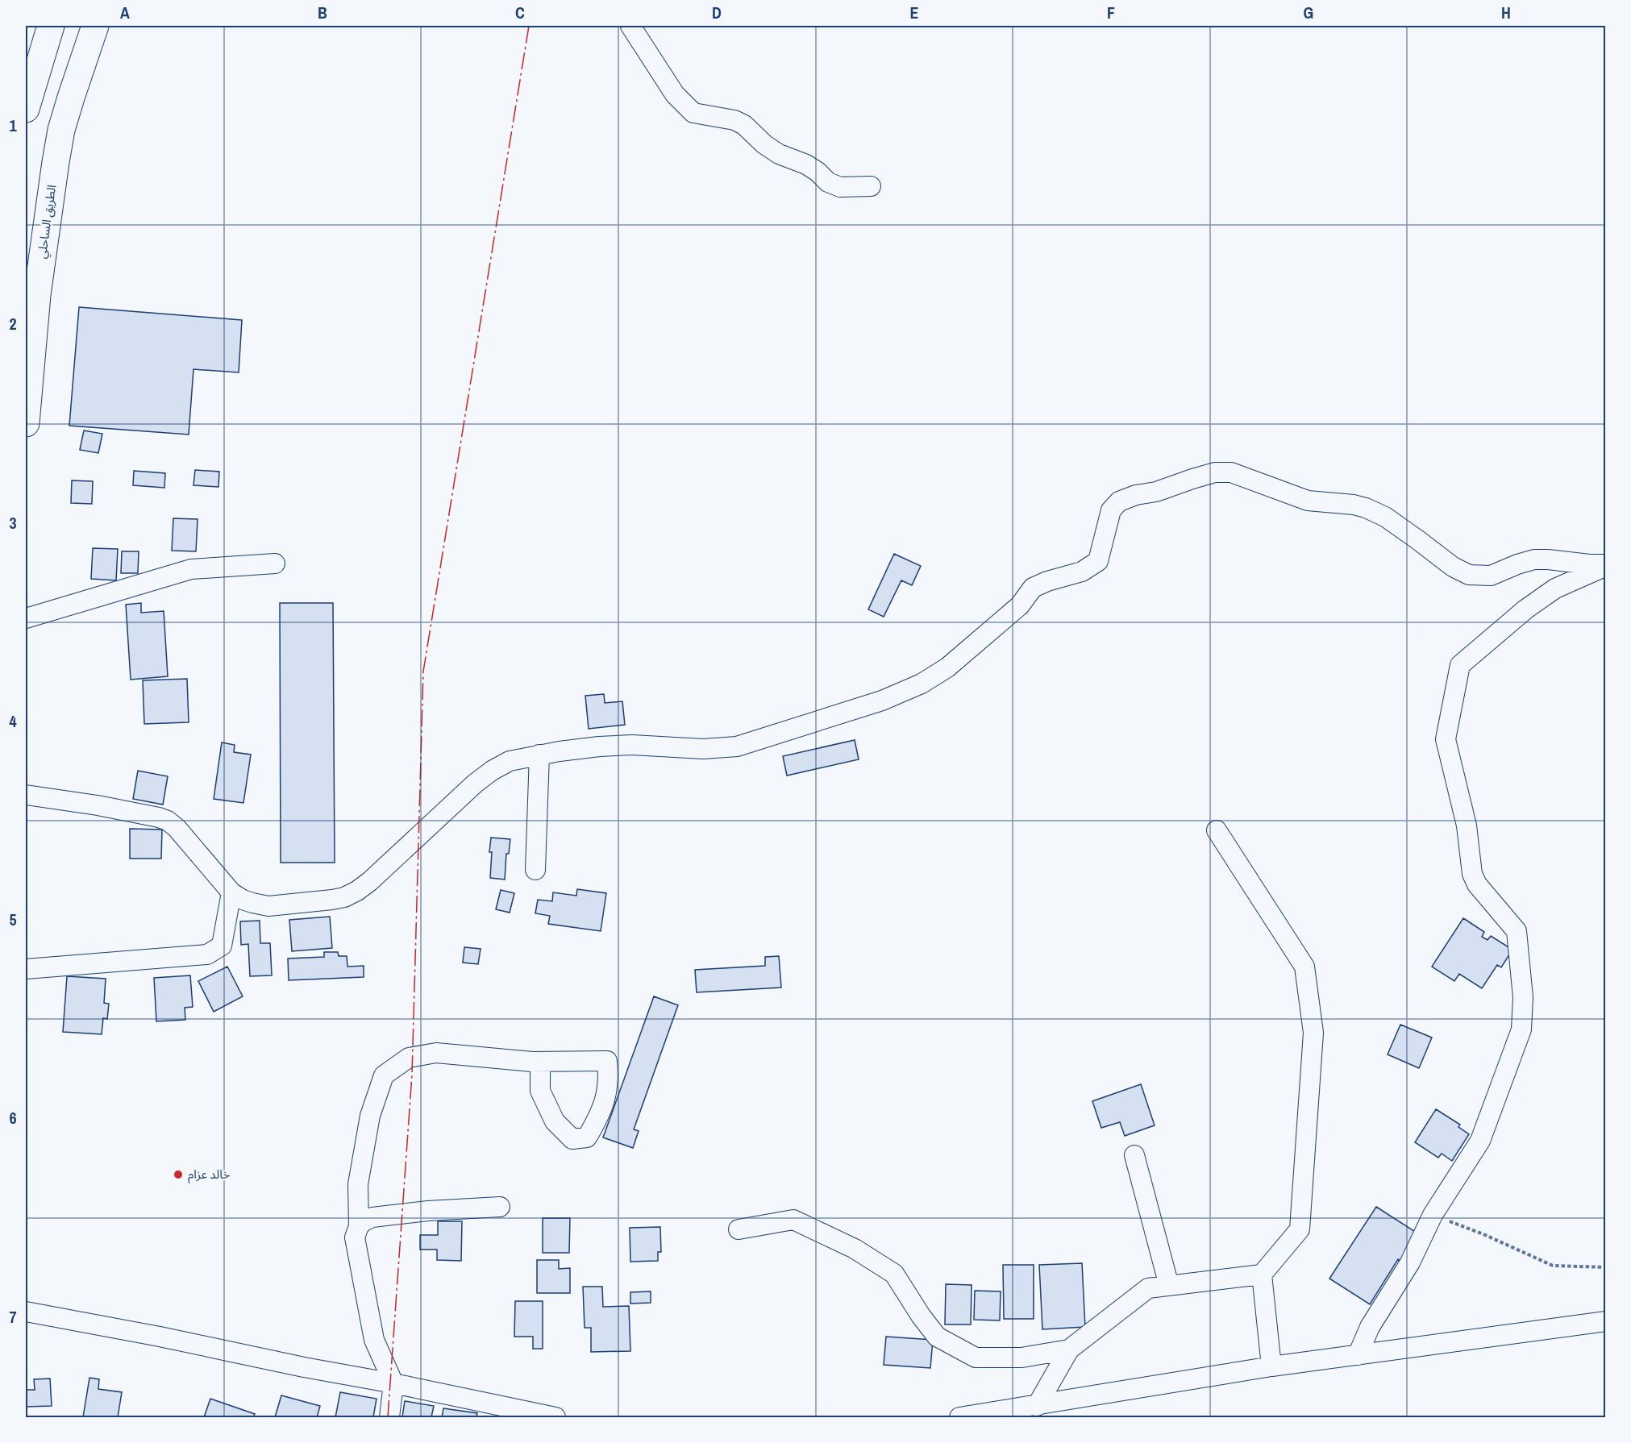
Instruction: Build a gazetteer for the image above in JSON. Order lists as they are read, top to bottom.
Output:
{
  "streets": {
    "highway": ["الطريق الساحلي"]
  },
  "places": ["خالد عزام"],
  "grid": {
    "columns": [
      "A",
      "B",
      "C",
      "D",
      "E",
      "F",
      "G",
      "H"
    ],
    "rows": [
      "1",
      "2",
      "3",
      "4",
      "5",
      "6",
      "7"
    ]
  }
}
